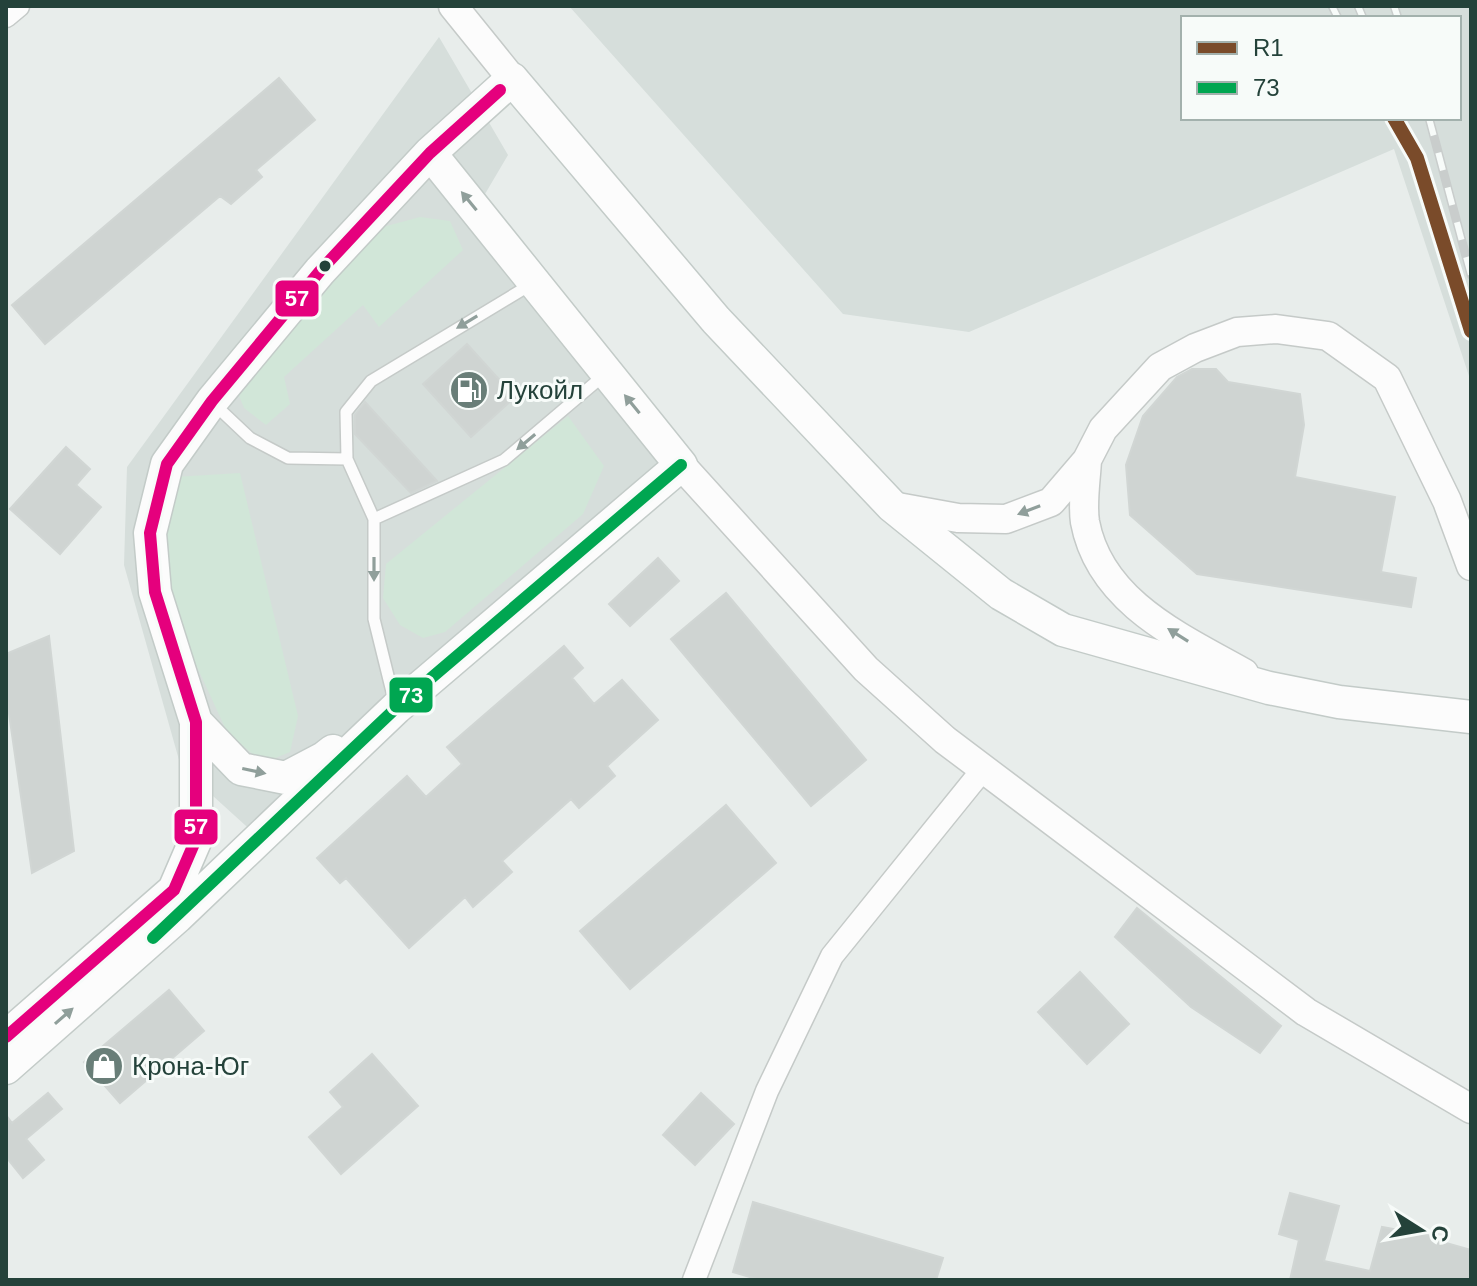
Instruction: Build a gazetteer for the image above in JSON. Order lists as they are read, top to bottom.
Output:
{
  "places": {
    "fuel station": ["Лукойл"],
    "shop": ["Крона-Юг"]
  },
  "lines": ["transit line 57", "transit line R1", "transit line 73"],
  "legend": ["R1", "73"],
  "north": "right"
}
